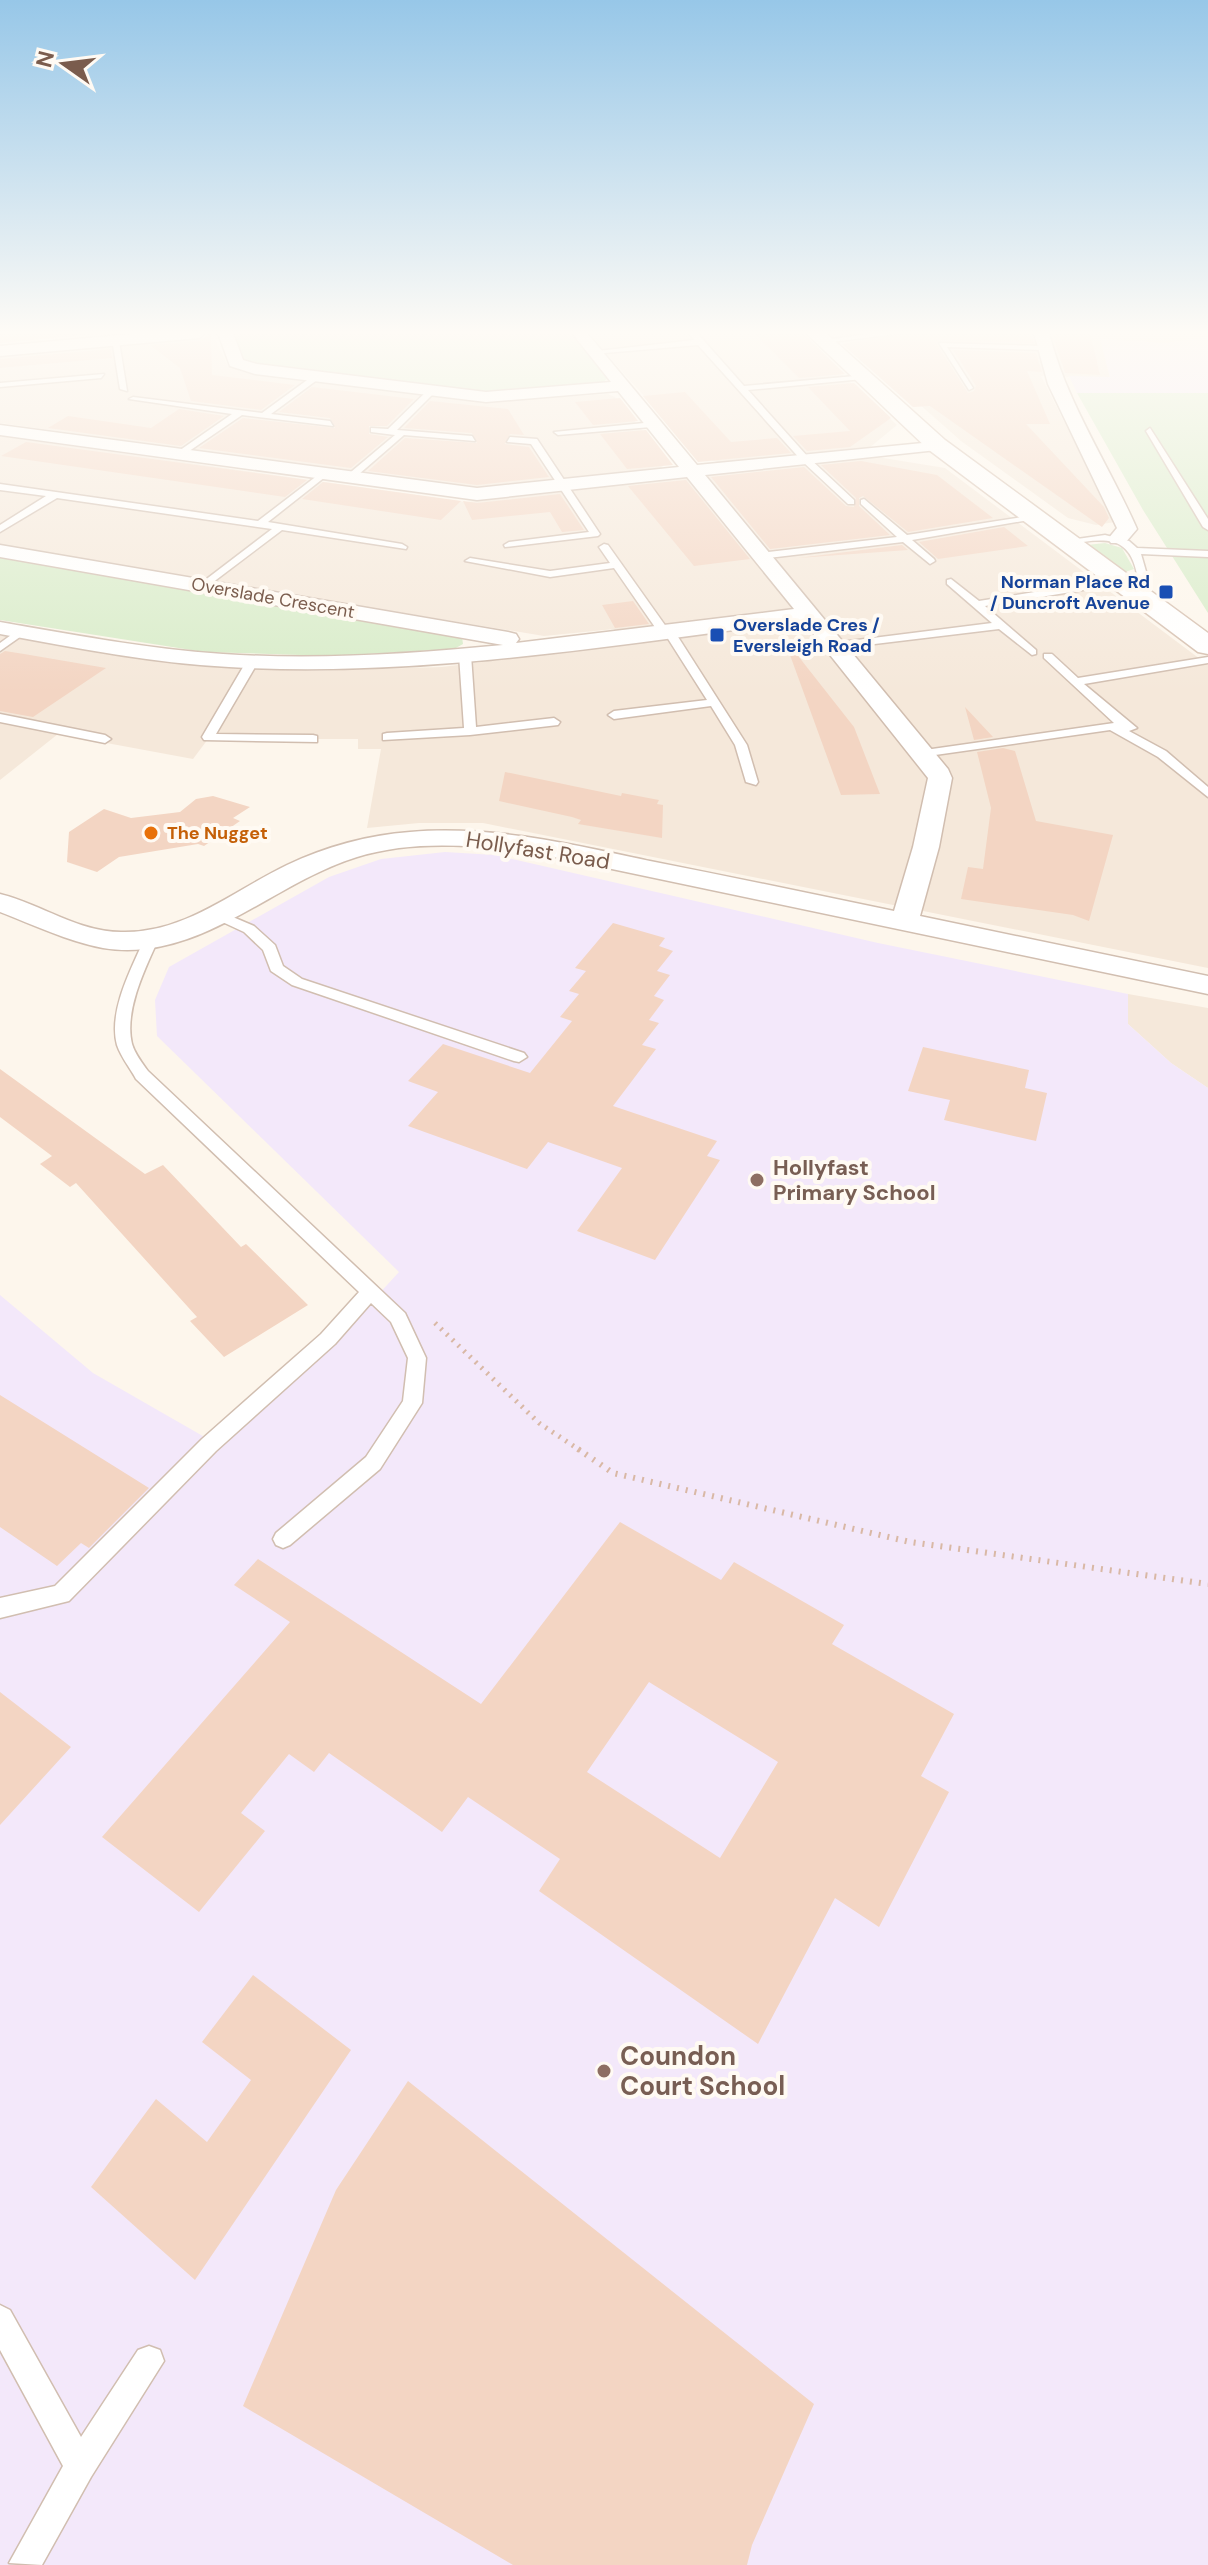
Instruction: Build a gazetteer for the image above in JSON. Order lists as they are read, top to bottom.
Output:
{
  "streets": {
    "street": ["Overslade Crescent", "Hollyfast Road"]
  },
  "places": {
    "transit": ["Norman Place Rd / Duncroft Avenue", "Overslade Cres / Eversleigh Road"],
    "other": ["The Nugget", "Hollyfast Primary School", "Coundon Court School"]
  },
  "north": "left"
}
